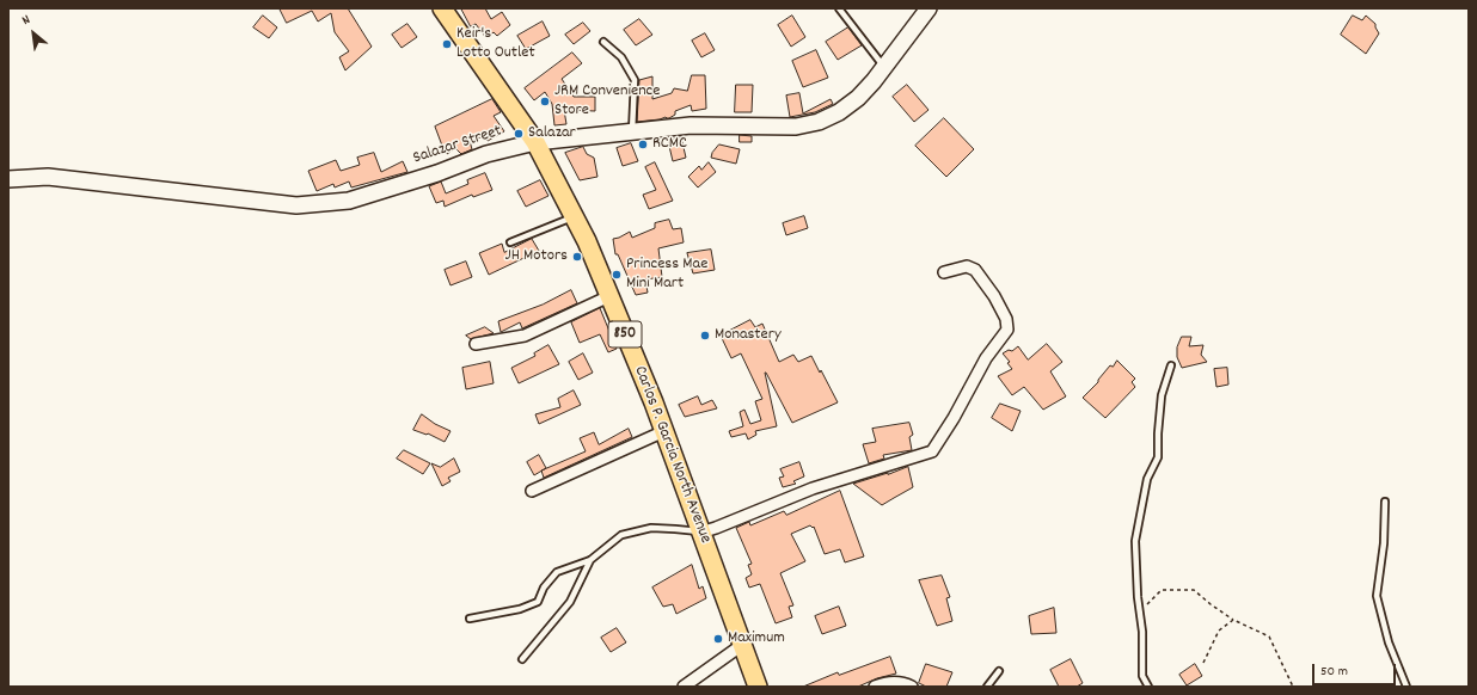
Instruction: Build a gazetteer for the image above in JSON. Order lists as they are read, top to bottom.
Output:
{
  "streets": {
    "main road": ["850", "Carlos P. Garcia North Avenue"],
    "street": ["Salazar Street"]
  },
  "crossings": [
    ["Salazar Street", "Carlos P. Garcia North Avenue"]
  ],
  "places": [
    "Keir's Lotto Outlet",
    "JRM Convenience Store",
    "Salazar",
    "RCMC",
    "JH Motors",
    "Princess Mae Mini Mart",
    "Monastery",
    "Maximum"
  ],
  "scale_bar": "50 m",
  "north": "top left"
}
